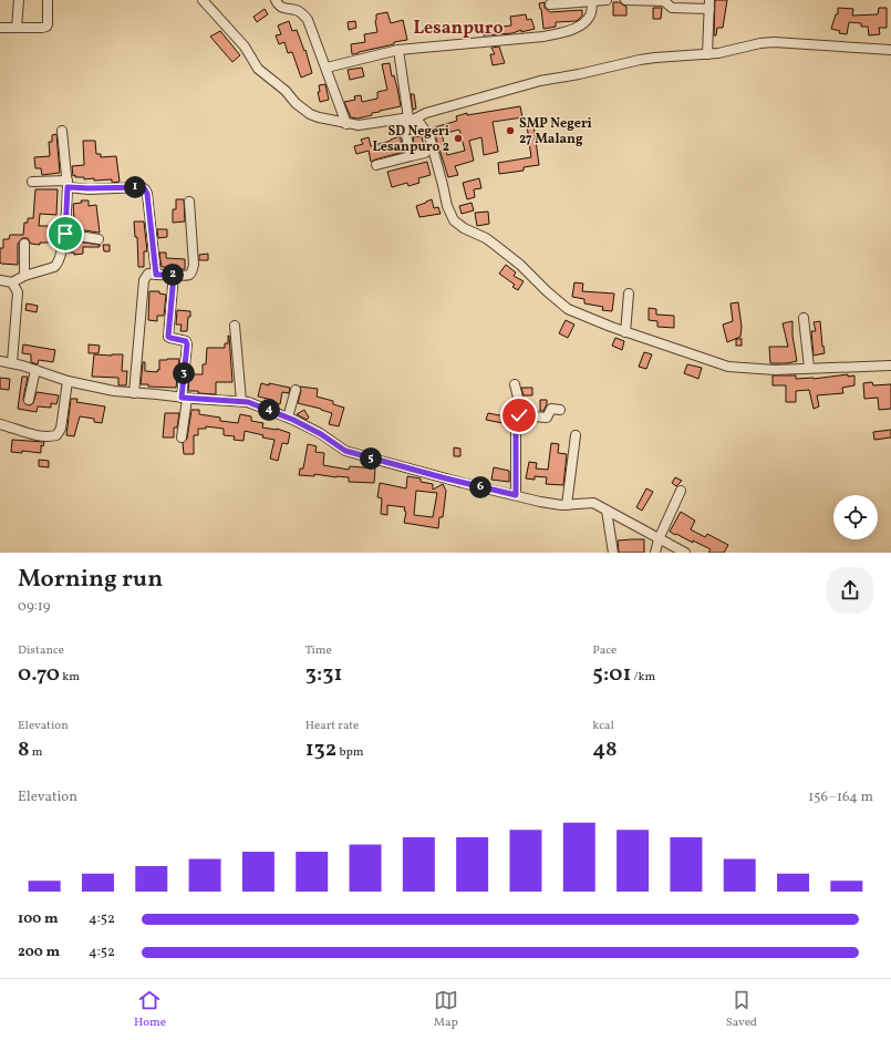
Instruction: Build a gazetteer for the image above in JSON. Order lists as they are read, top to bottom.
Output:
{
  "districts": ["Lesanpuro"],
  "places": ["SMP Negeri 27 Malang", "SD Negeri Lesanpuro 2"],
  "page": {
    "pins": [
      "1",
      "2",
      "3",
      "4",
      "5",
      "6"
    ],
    "heading": ["Morning run", "09:19"],
    "stats": [
      ["Distance", "0.70 km"],
      ["Time", "3:31"],
      ["Pace", "5:01 /km"],
      ["Elevation", "8 m"],
      ["Heart rate", "132 bpm"],
      ["kcal", "48"]
    ],
    "chart": ["Elevation", "156–164 m"],
    "list": [
      {
        "name": "100 m",
        "note": "4:52"
      },
      {
        "name": "200 m",
        "note": "4:52"
      }
    ],
    "tabs": ["Home", "Map", "Saved"]
  }
}
